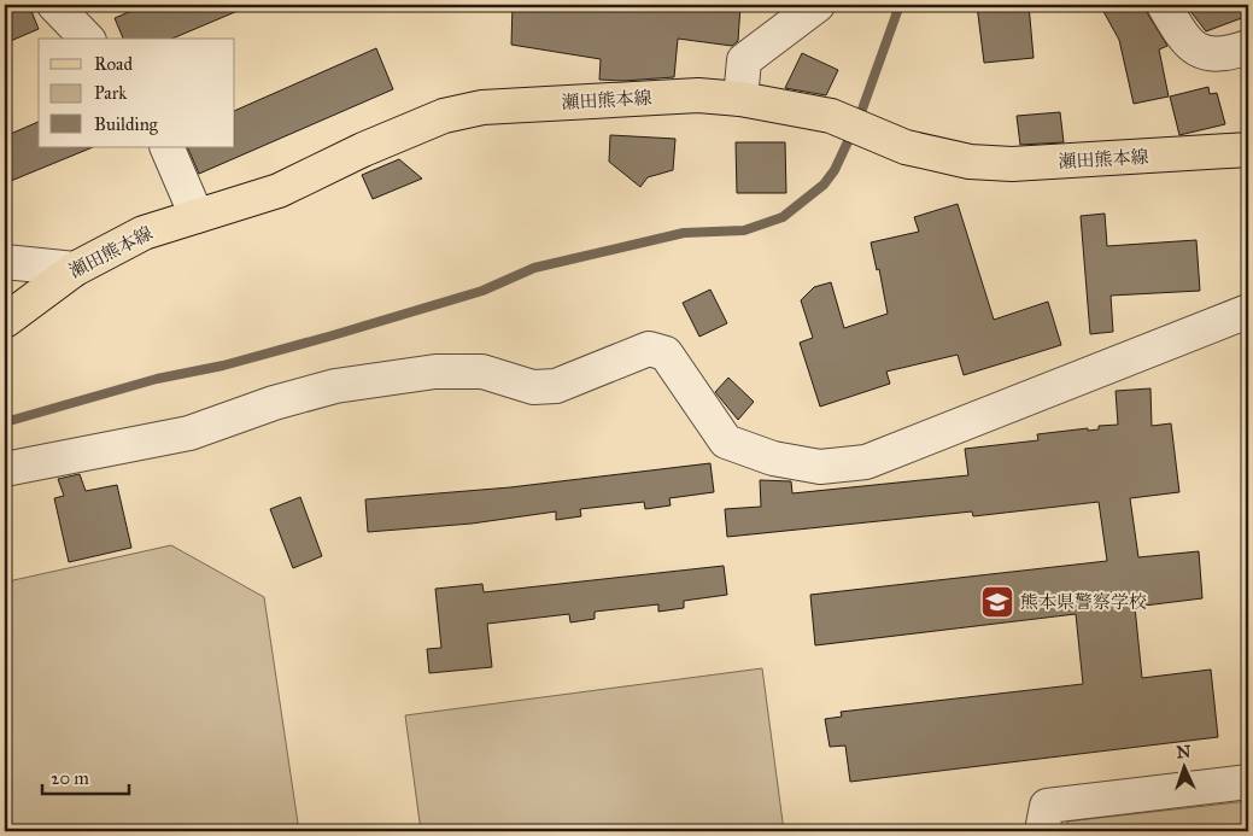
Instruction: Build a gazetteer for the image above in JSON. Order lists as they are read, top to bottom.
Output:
{
  "streets": {
    "main road": ["瀬田熊本線"]
  },
  "places": {
    "school or university": ["熊本県警察学校"]
  },
  "legend": ["Road", "Park", "Building"],
  "scale_bar": "20 m",
  "north": "top"
}
